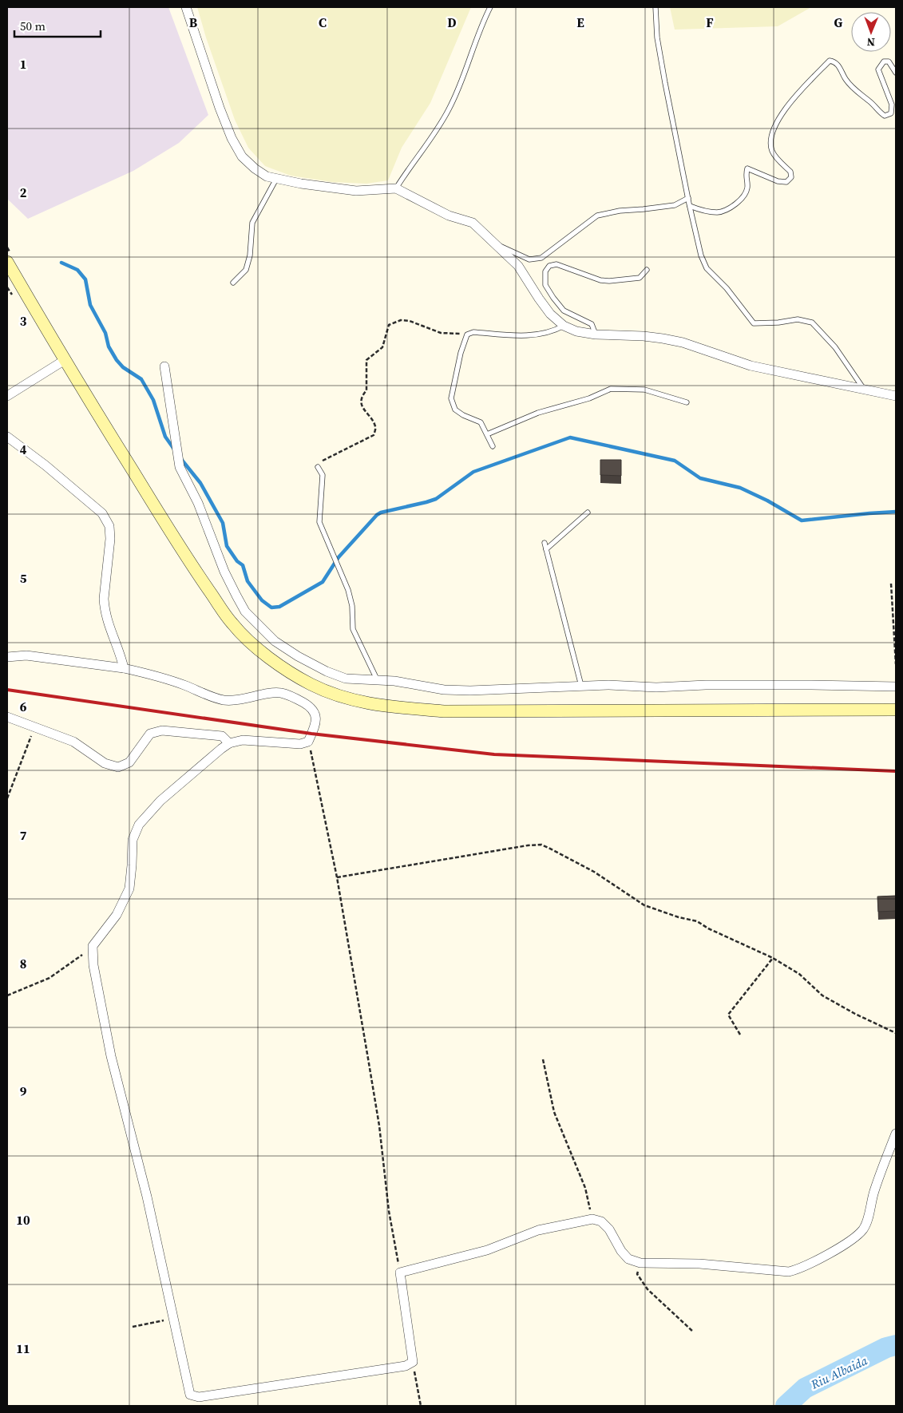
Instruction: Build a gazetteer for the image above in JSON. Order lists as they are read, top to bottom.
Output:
{
  "water": ["Riu Albaida"],
  "scale_bar": "50 m",
  "north": "bottom",
  "grid": {
    "columns": [
      "B",
      "C",
      "D",
      "E",
      "F",
      "G"
    ],
    "rows": [
      "1",
      "2",
      "3",
      "4",
      "5",
      "6",
      "7",
      "8",
      "9",
      "10",
      "11"
    ]
  }
}
